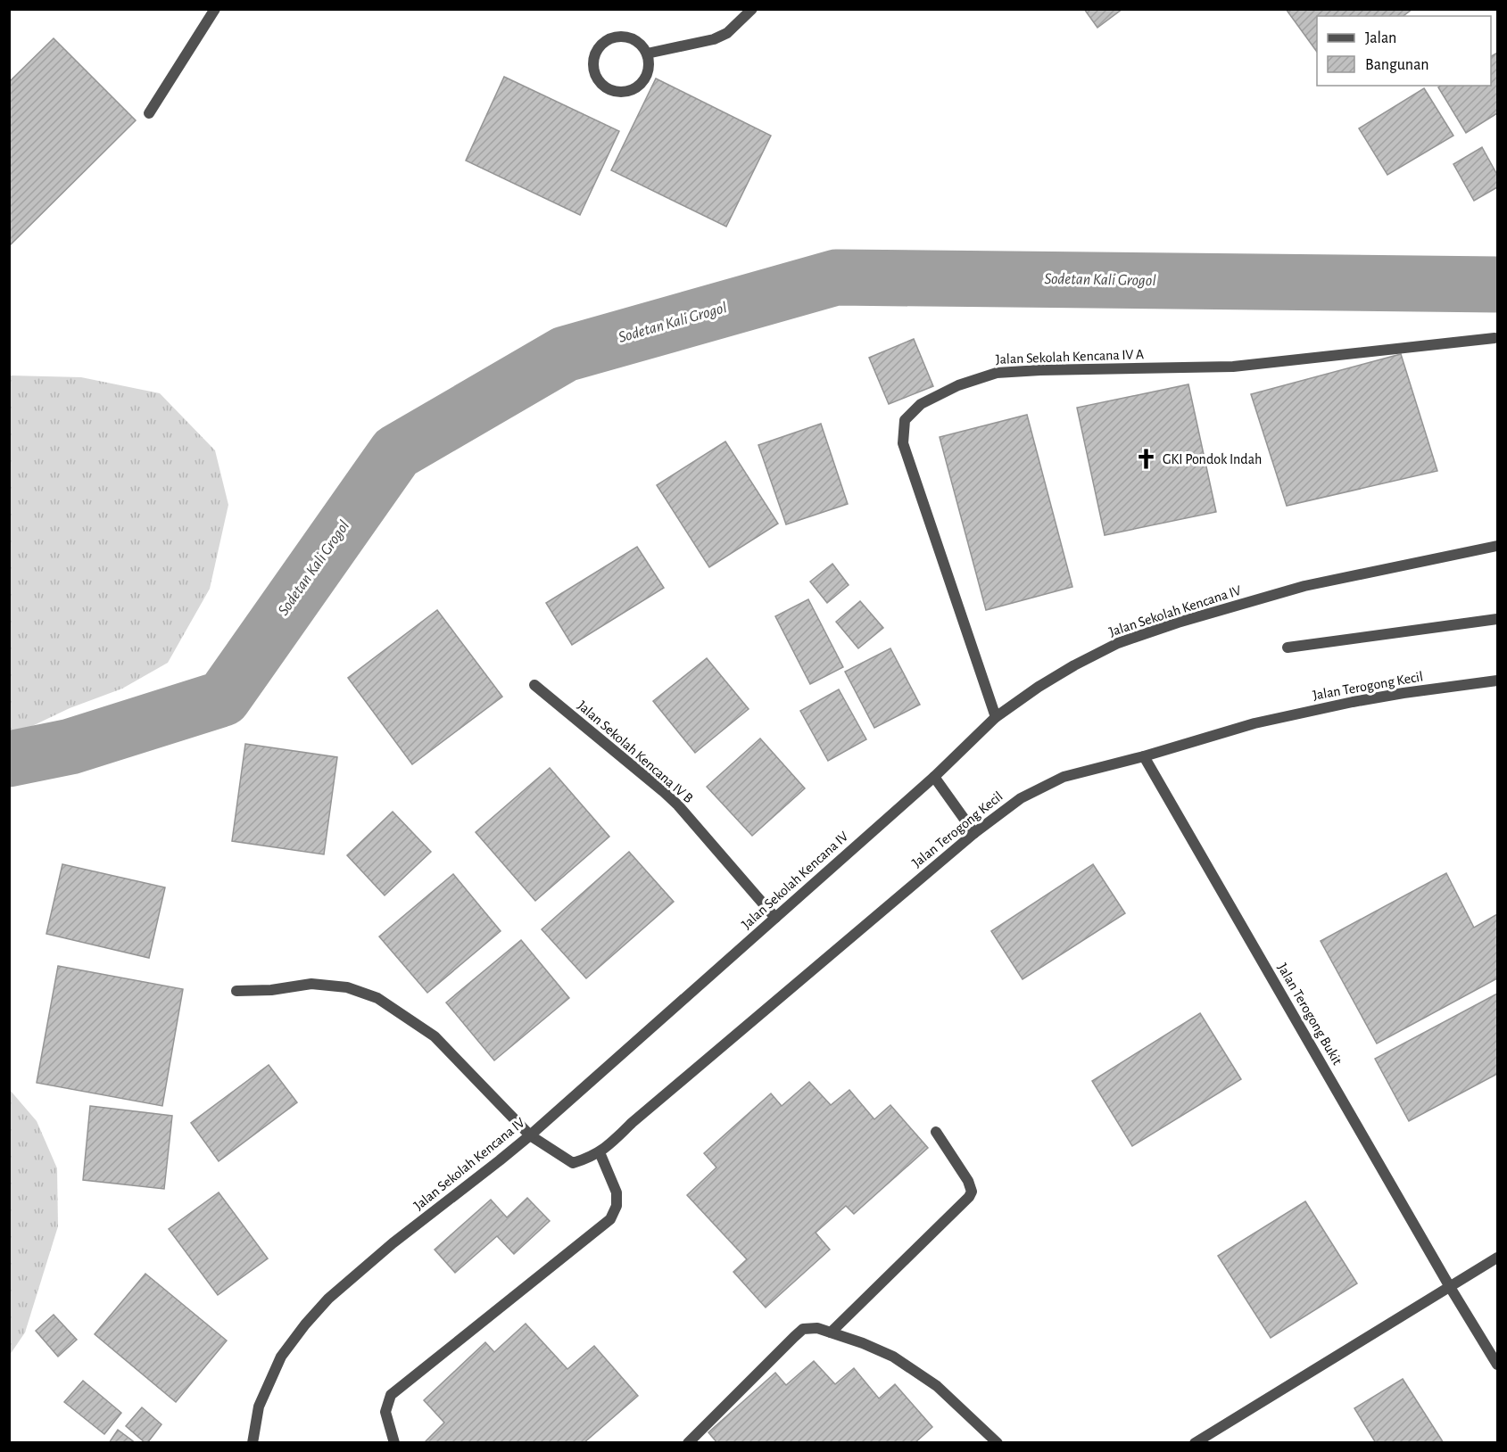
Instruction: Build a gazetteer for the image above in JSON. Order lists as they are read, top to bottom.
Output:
{
  "streets": {
    "street": [
      "Jalan Sekolah Kencana IV A",
      "Jalan Sekolah Kencana IV",
      "Jalan Terogong Kecil",
      "Jalan Sekolah Kencana IV B",
      "Jalan Terogong Bukit"
    ]
  },
  "crossings": [
    ["Jalan Sekolah Kencana IV A", "Jalan Sekolah Kencana IV"],
    ["Jalan Sekolah Kencana IV", "Jalan Terogong Kecil"],
    ["Jalan Sekolah Kencana IV", "Jalan Sekolah Kencana IV B"],
    ["Jalan Terogong Kecil", "Jalan Terogong Bukit"]
  ],
  "water": ["Sodetan Kali Grogol"],
  "places": {
    "church": ["GKI Pondok Indah"]
  },
  "legend": ["Jalan", "Bangunan"]
}
